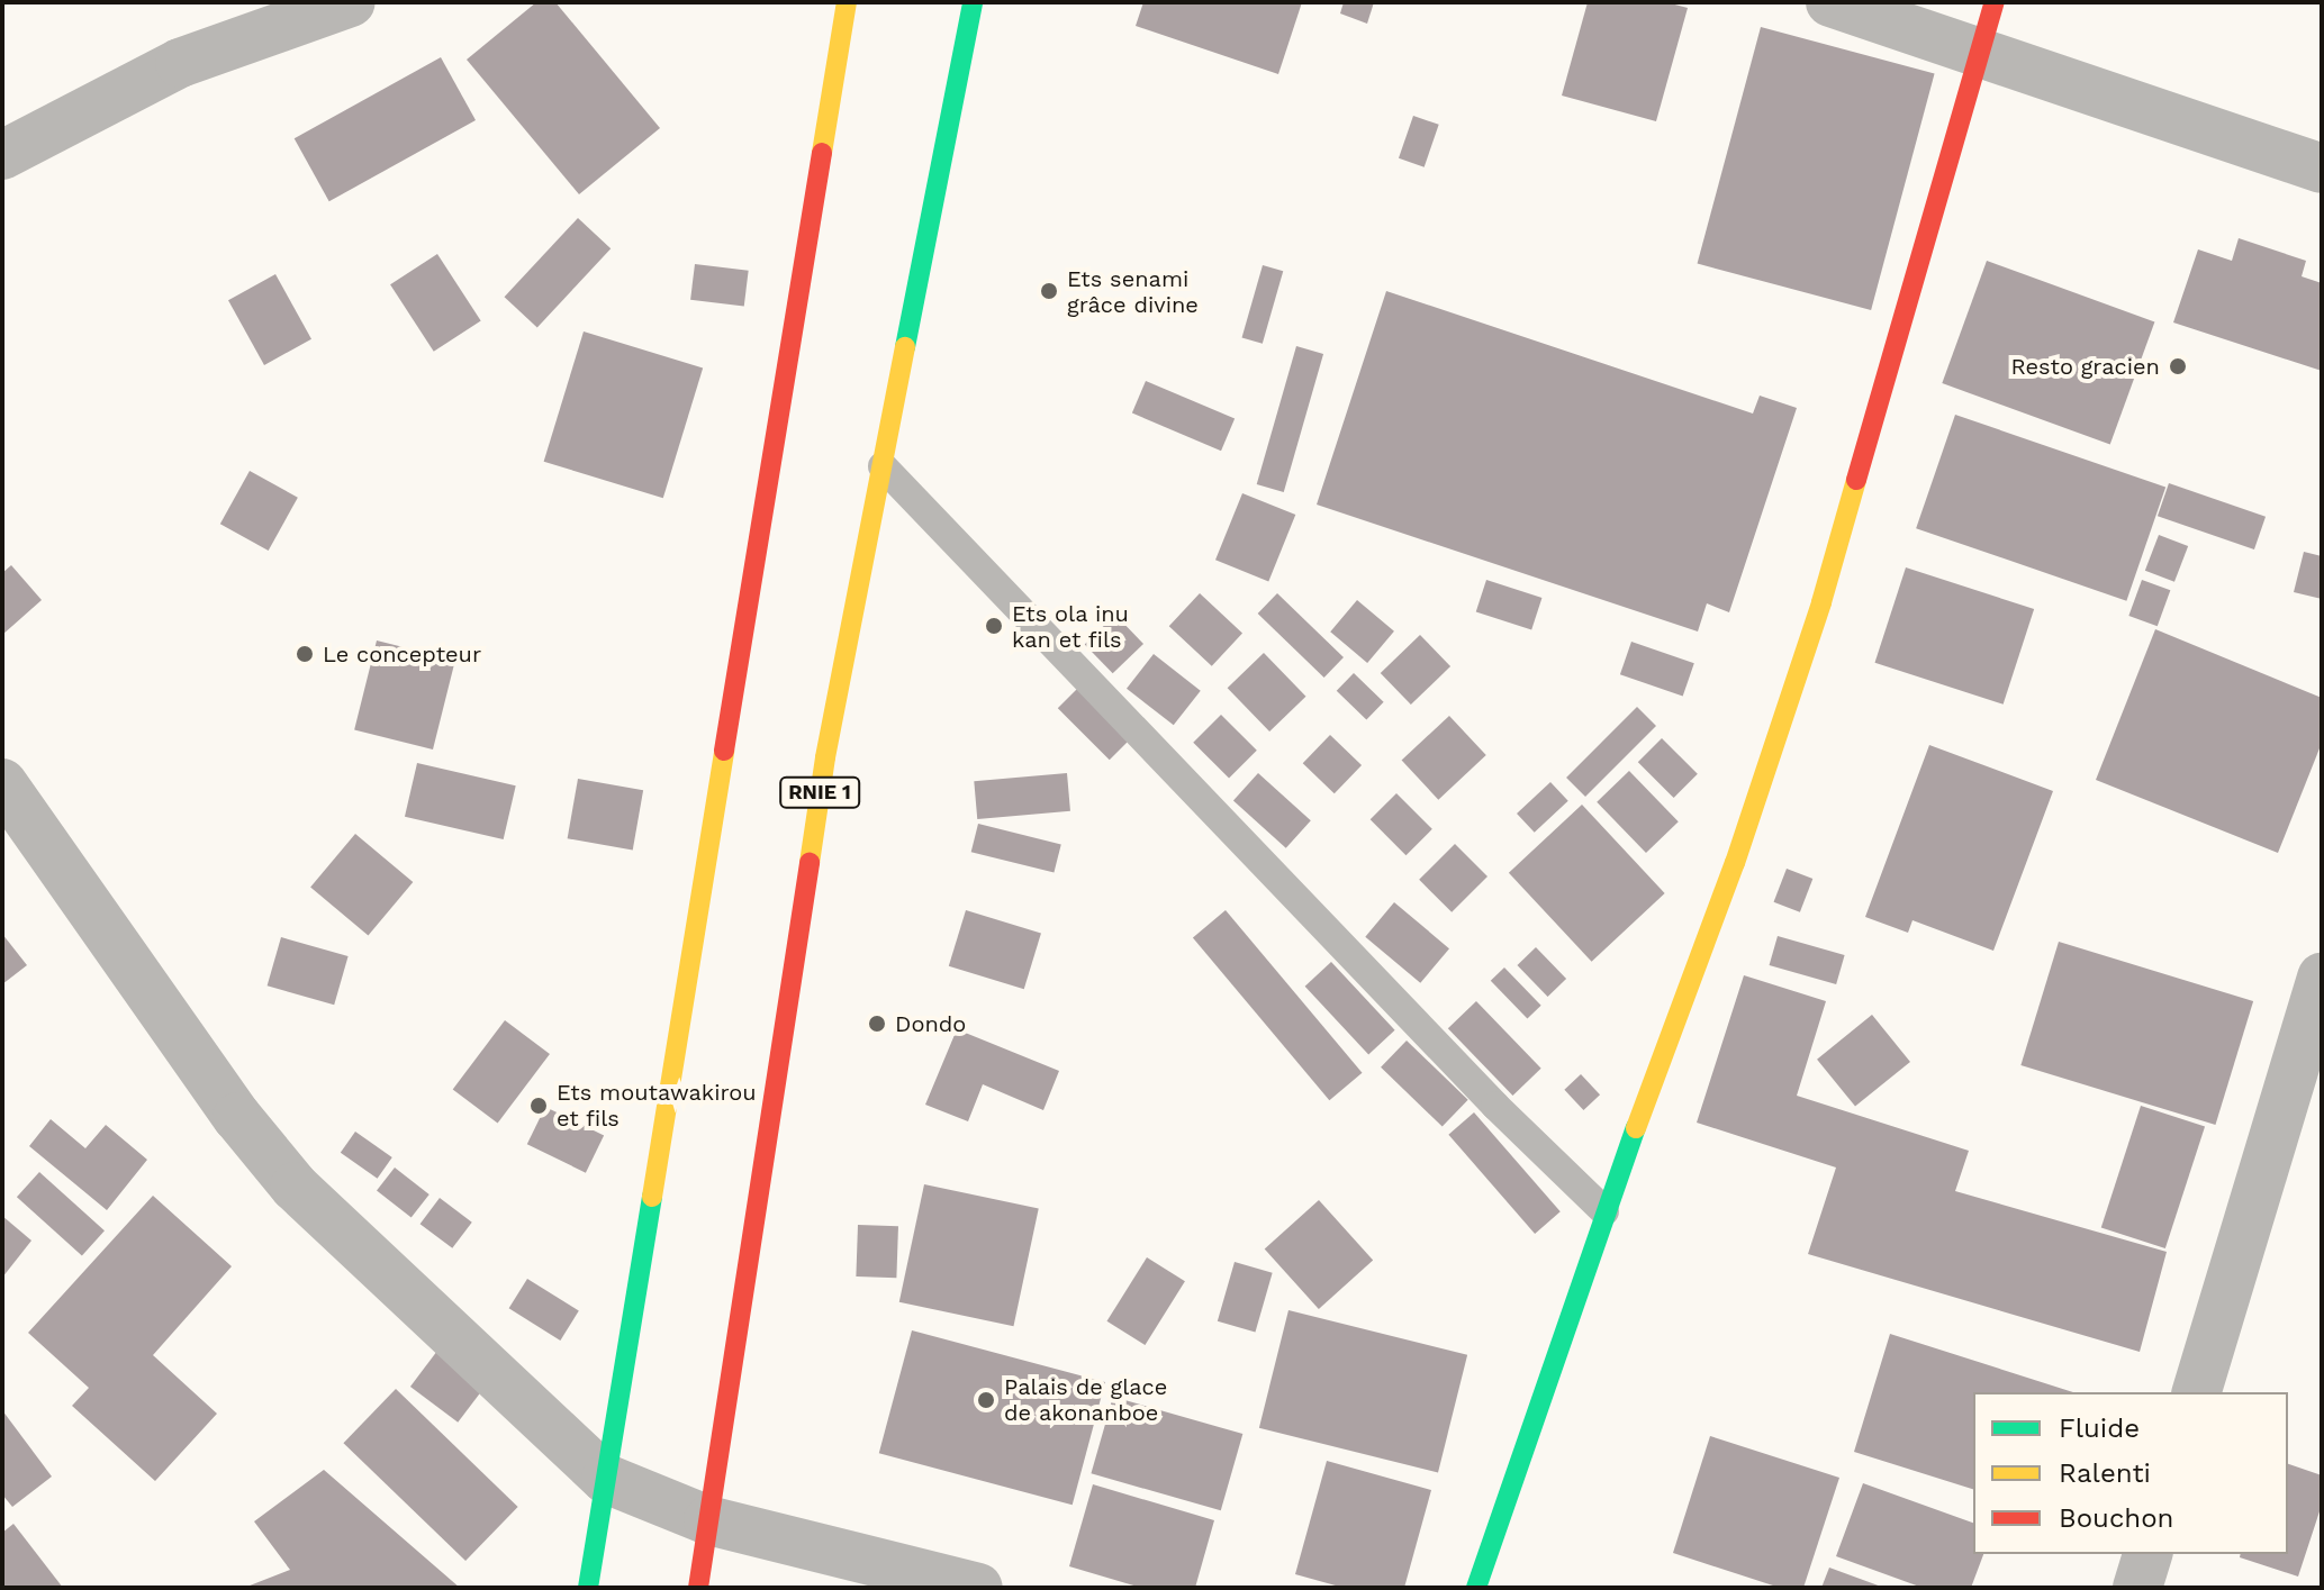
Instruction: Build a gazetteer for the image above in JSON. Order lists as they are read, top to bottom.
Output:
{
  "streets": {
    "main road": ["RNIE 1"]
  },
  "places": [
    "Ets senami grâce divine",
    "Resto gracien",
    "Ets ola inu kan et fils",
    "Le concepteur",
    "Dondo",
    "Ets moutawakirou et fils",
    "Palais de glace de akonanboe"
  ],
  "legend": ["Fluide", "Ralenti", "Bouchon"]
}
